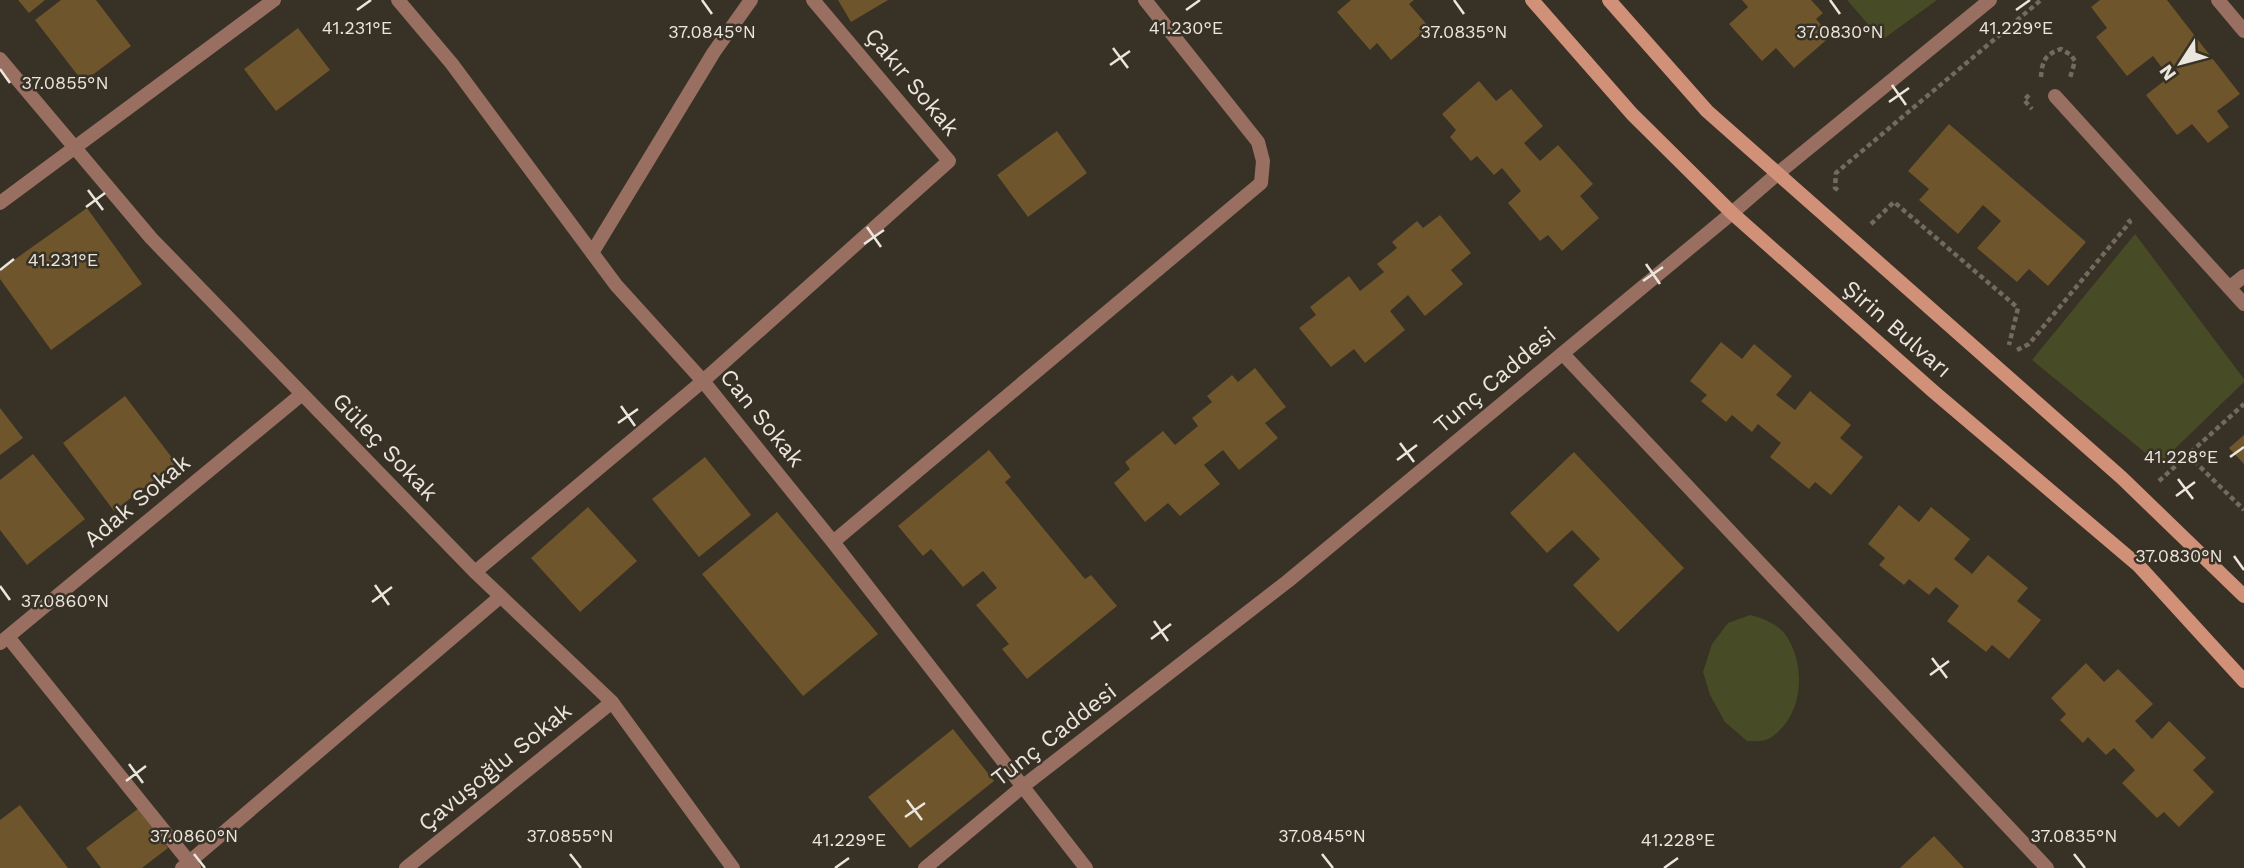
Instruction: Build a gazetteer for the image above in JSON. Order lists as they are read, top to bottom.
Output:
{
  "streets": {
    "main road": ["Şirin Bulvarı"],
    "street": [
      "Çakır Sokak",
      "Tunç Caddesi",
      "Can Sokak",
      "Güleç Sokak",
      "Adak Sokak",
      "Çavuşoğlu Sokak"
    ]
  },
  "crossings": [
    ["Çakır Sokak", "Can Sokak"],
    ["Şirin Bulvarı", "Tunç Caddesi"],
    ["Tunç Caddesi", "Can Sokak"],
    ["Güleç Sokak", "Adak Sokak"],
    ["Güleç Sokak", "Çavuşoğlu Sokak"]
  ],
  "north": "bottom left",
  "coordinates": [
    "41.231°E",
    "41.230°E",
    "41.229°E",
    "37.0845°N",
    "37.0835°N",
    "37.0830°N",
    "37.0855°N",
    "41.228°E",
    "37.0860°N"
  ]
}
